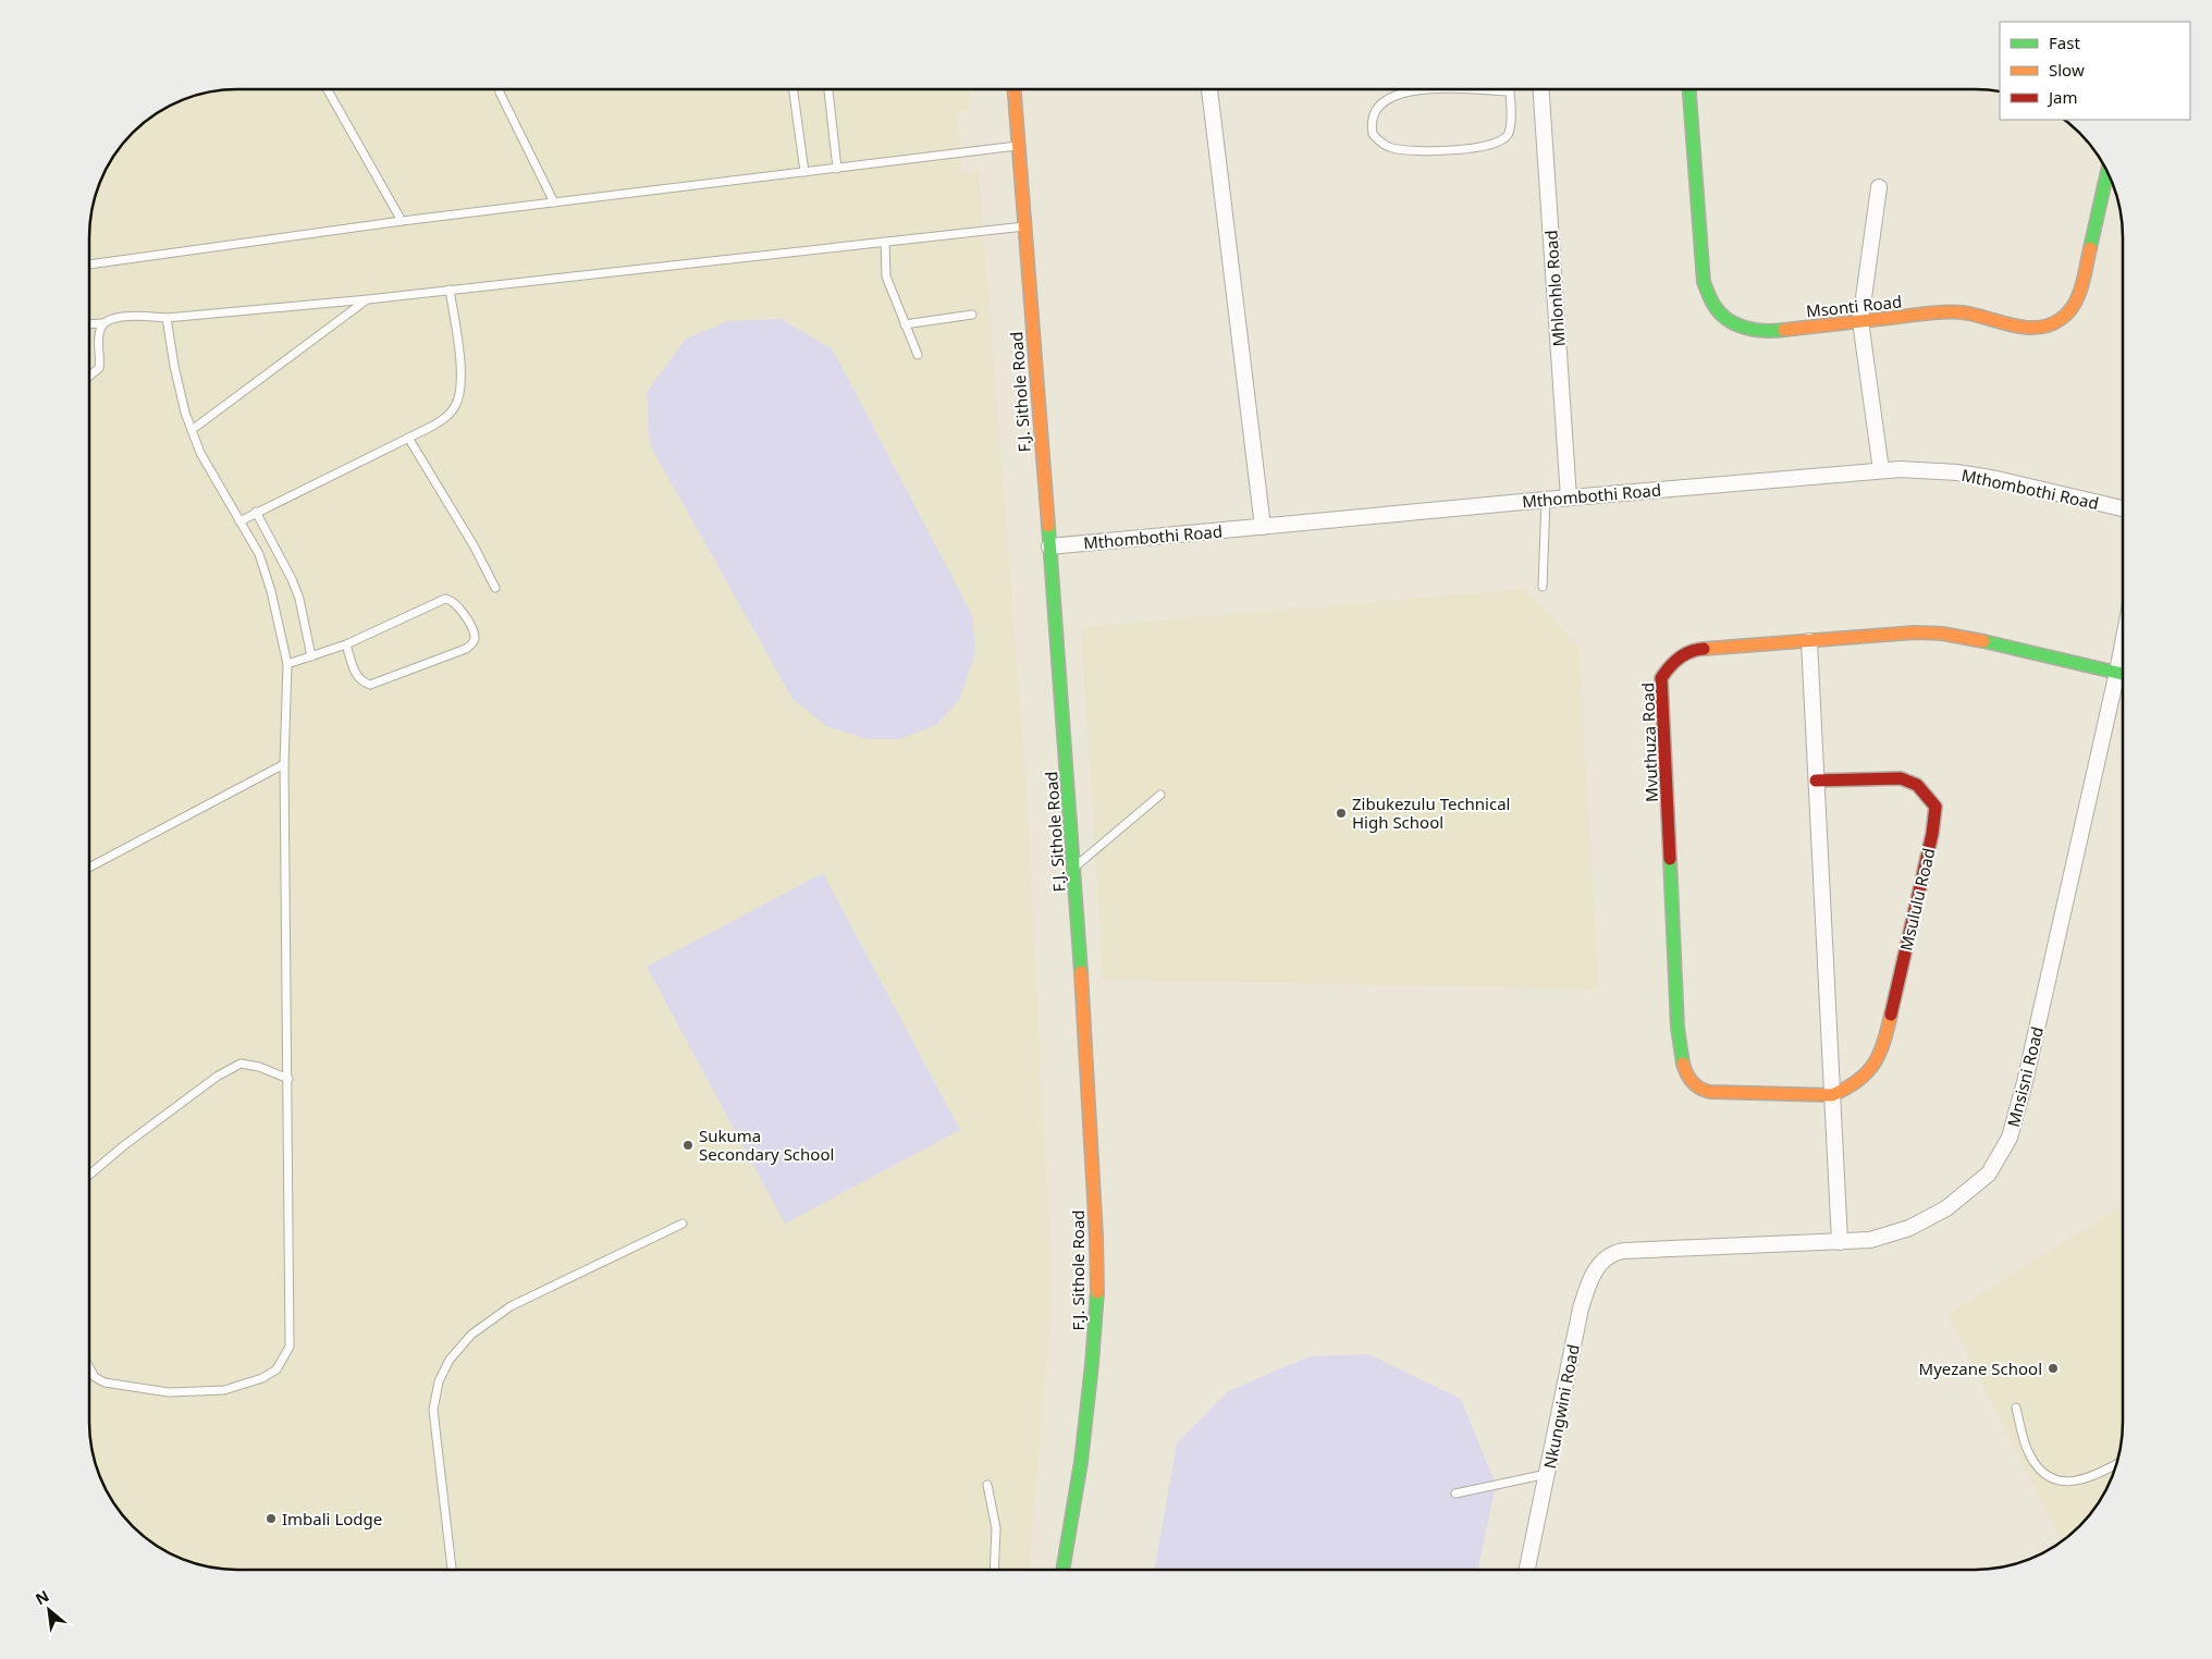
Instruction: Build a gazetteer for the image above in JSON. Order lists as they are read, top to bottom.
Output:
{
  "streets": {
    "street": [
      "Mhlonhlo Road",
      "Msonti Road",
      "F.J. Sithole Road",
      "Mthombothi Road",
      "Mvuthuza Road",
      "Msululu Road",
      "Mnsisni Road",
      "Nkungwini Road"
    ]
  },
  "crossings": [
    ["Mhlonhlo Road", "Mthombothi Road"],
    ["F.J. Sithole Road", "Mthombothi Road"],
    ["Mvuthuza Road", "Msululu Road"],
    ["Mnsisni Road", "Nkungwini Road"]
  ],
  "places": [
    "Zibukezulu Technical High School",
    "Sukuma Secondary School",
    "Myezane School",
    "Imbali Lodge"
  ],
  "legend": ["Fast", "Slow", "Jam"],
  "north": "top left"
}
